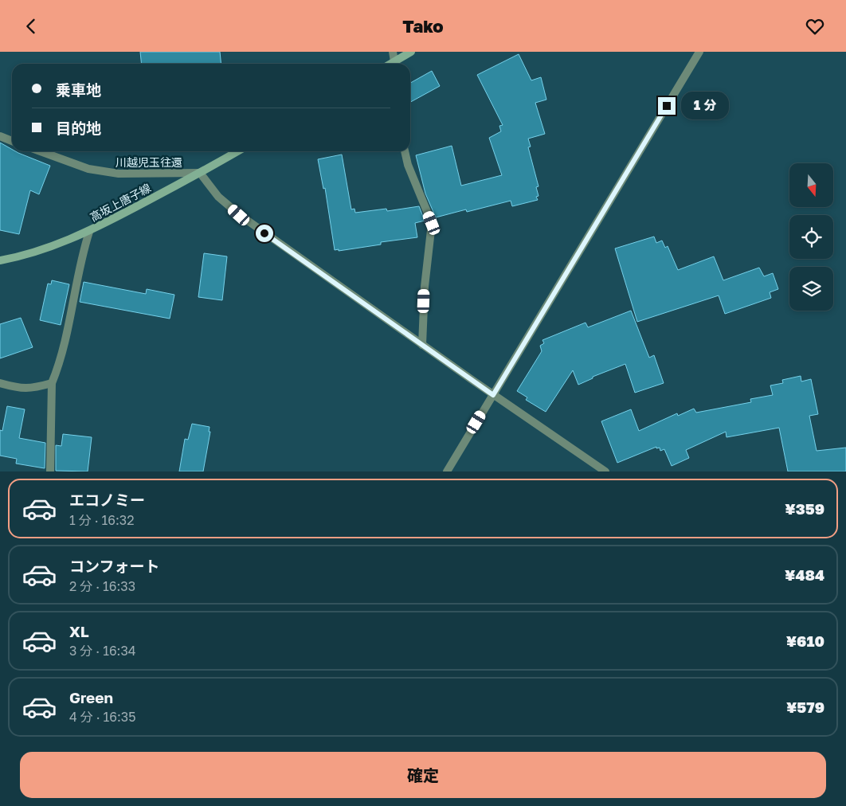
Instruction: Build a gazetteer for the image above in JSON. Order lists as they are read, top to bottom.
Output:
{
  "streets": {
    "main road": ["高坂上唐子線"],
    "street": ["川越児玉往還"]
  },
  "crossings": [
    ["川越児玉往還", "高坂上唐子線"]
  ],
  "north": "bottom",
  "page": {
    "header": "Tako",
    "banner": ["乗車地", "目的地"],
    "bubble": "1 分",
    "list": [
      {
        "name": "エコノミー",
        "note": "1 分 · 16:32",
        "value": "¥359"
      },
      {
        "name": "コンフォート",
        "note": "2 分 · 16:33",
        "value": "¥484"
      },
      {
        "name": "XL",
        "note": "3 分 · 16:34",
        "value": "¥610"
      },
      {
        "name": "Green",
        "note": "4 分 · 16:35",
        "value": "¥579"
      }
    ],
    "buttons": "確定"
  }
}
